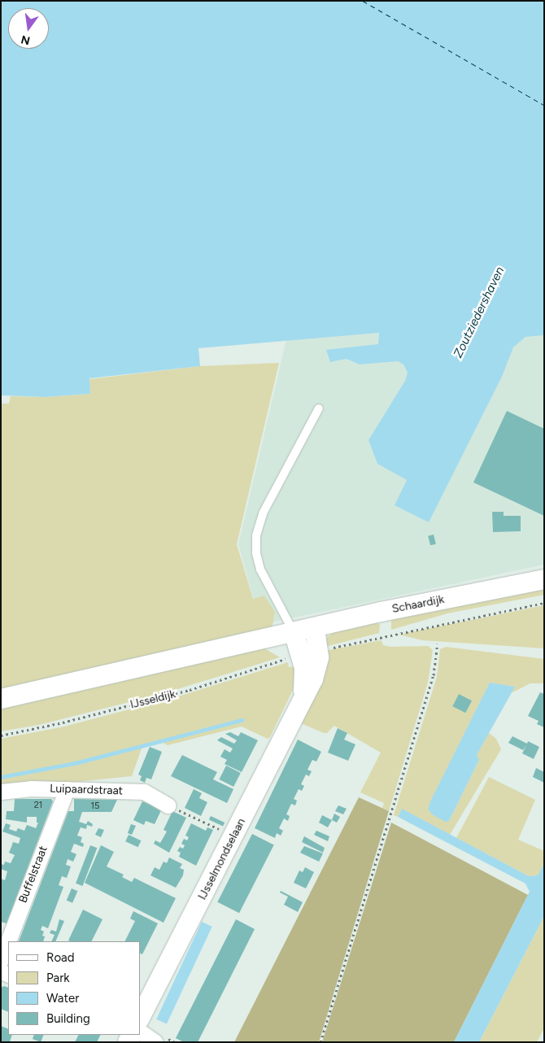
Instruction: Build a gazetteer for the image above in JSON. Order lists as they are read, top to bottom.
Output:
{
  "streets": {
    "street": [
      "Schaardijk",
      "Luipaardstraat",
      "IJsselmondselaan",
      "Buffelstraat"
    ],
    "path": ["IJsseldijk"]
  },
  "crossings": [
    ["Schaardijk", "IJsselmondselaan"],
    ["IJsseldijk", "IJsselmondselaan"],
    ["Luipaardstraat", "Buffelstraat"]
  ],
  "water": ["Zoutziedershaven"],
  "house_numbers": ["21", "15"],
  "legend": [
    "Road",
    "Park",
    "Water",
    "Building"
  ],
  "north": "bottom"
}
